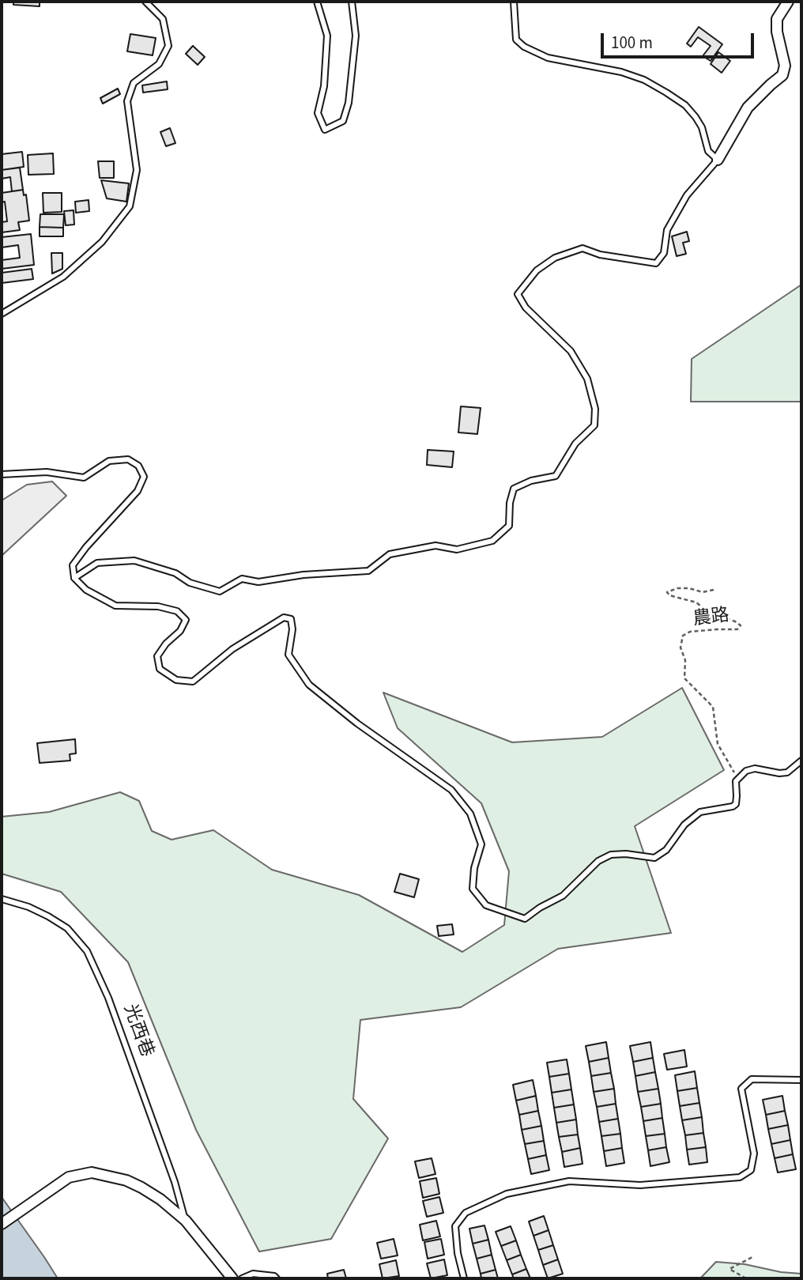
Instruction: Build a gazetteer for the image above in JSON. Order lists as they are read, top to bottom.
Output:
{
  "streets": {
    "street": ["光西巷"],
    "path": ["農路"]
  },
  "scale_bar": "100 m"
}
